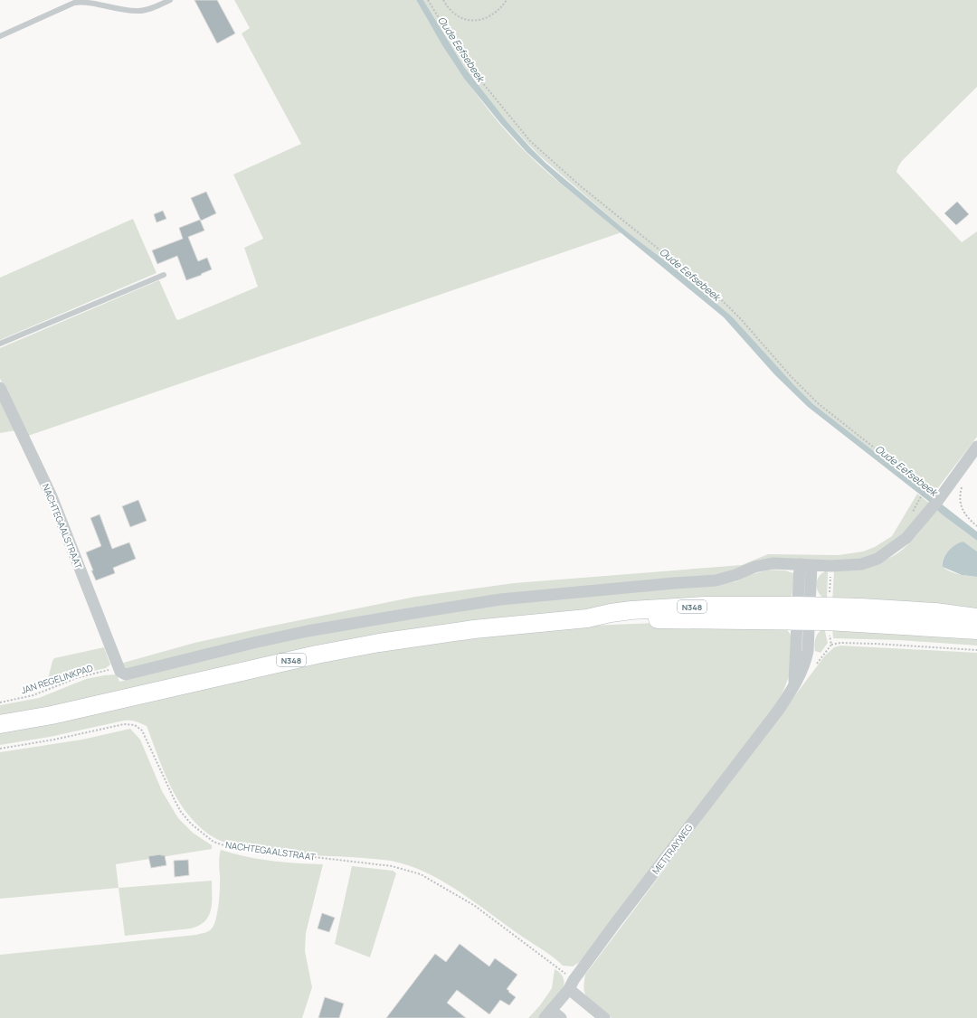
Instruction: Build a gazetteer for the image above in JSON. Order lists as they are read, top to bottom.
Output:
{
  "streets": {
    "main road": ["N348"],
    "street": ["NACHTEGAALSTRAAT", "METTRAYWEG"],
    "path": ["JAN REGELINKPAD"]
  },
  "crossings": [
    ["NACHTEGAALSTRAAT", "JAN REGELINKPAD"],
    ["NACHTEGAALSTRAAT", "METTRAYWEG"],
    ["N348", "METTRAYWEG"]
  ],
  "water": ["Oude Eefsebeek"]
}
